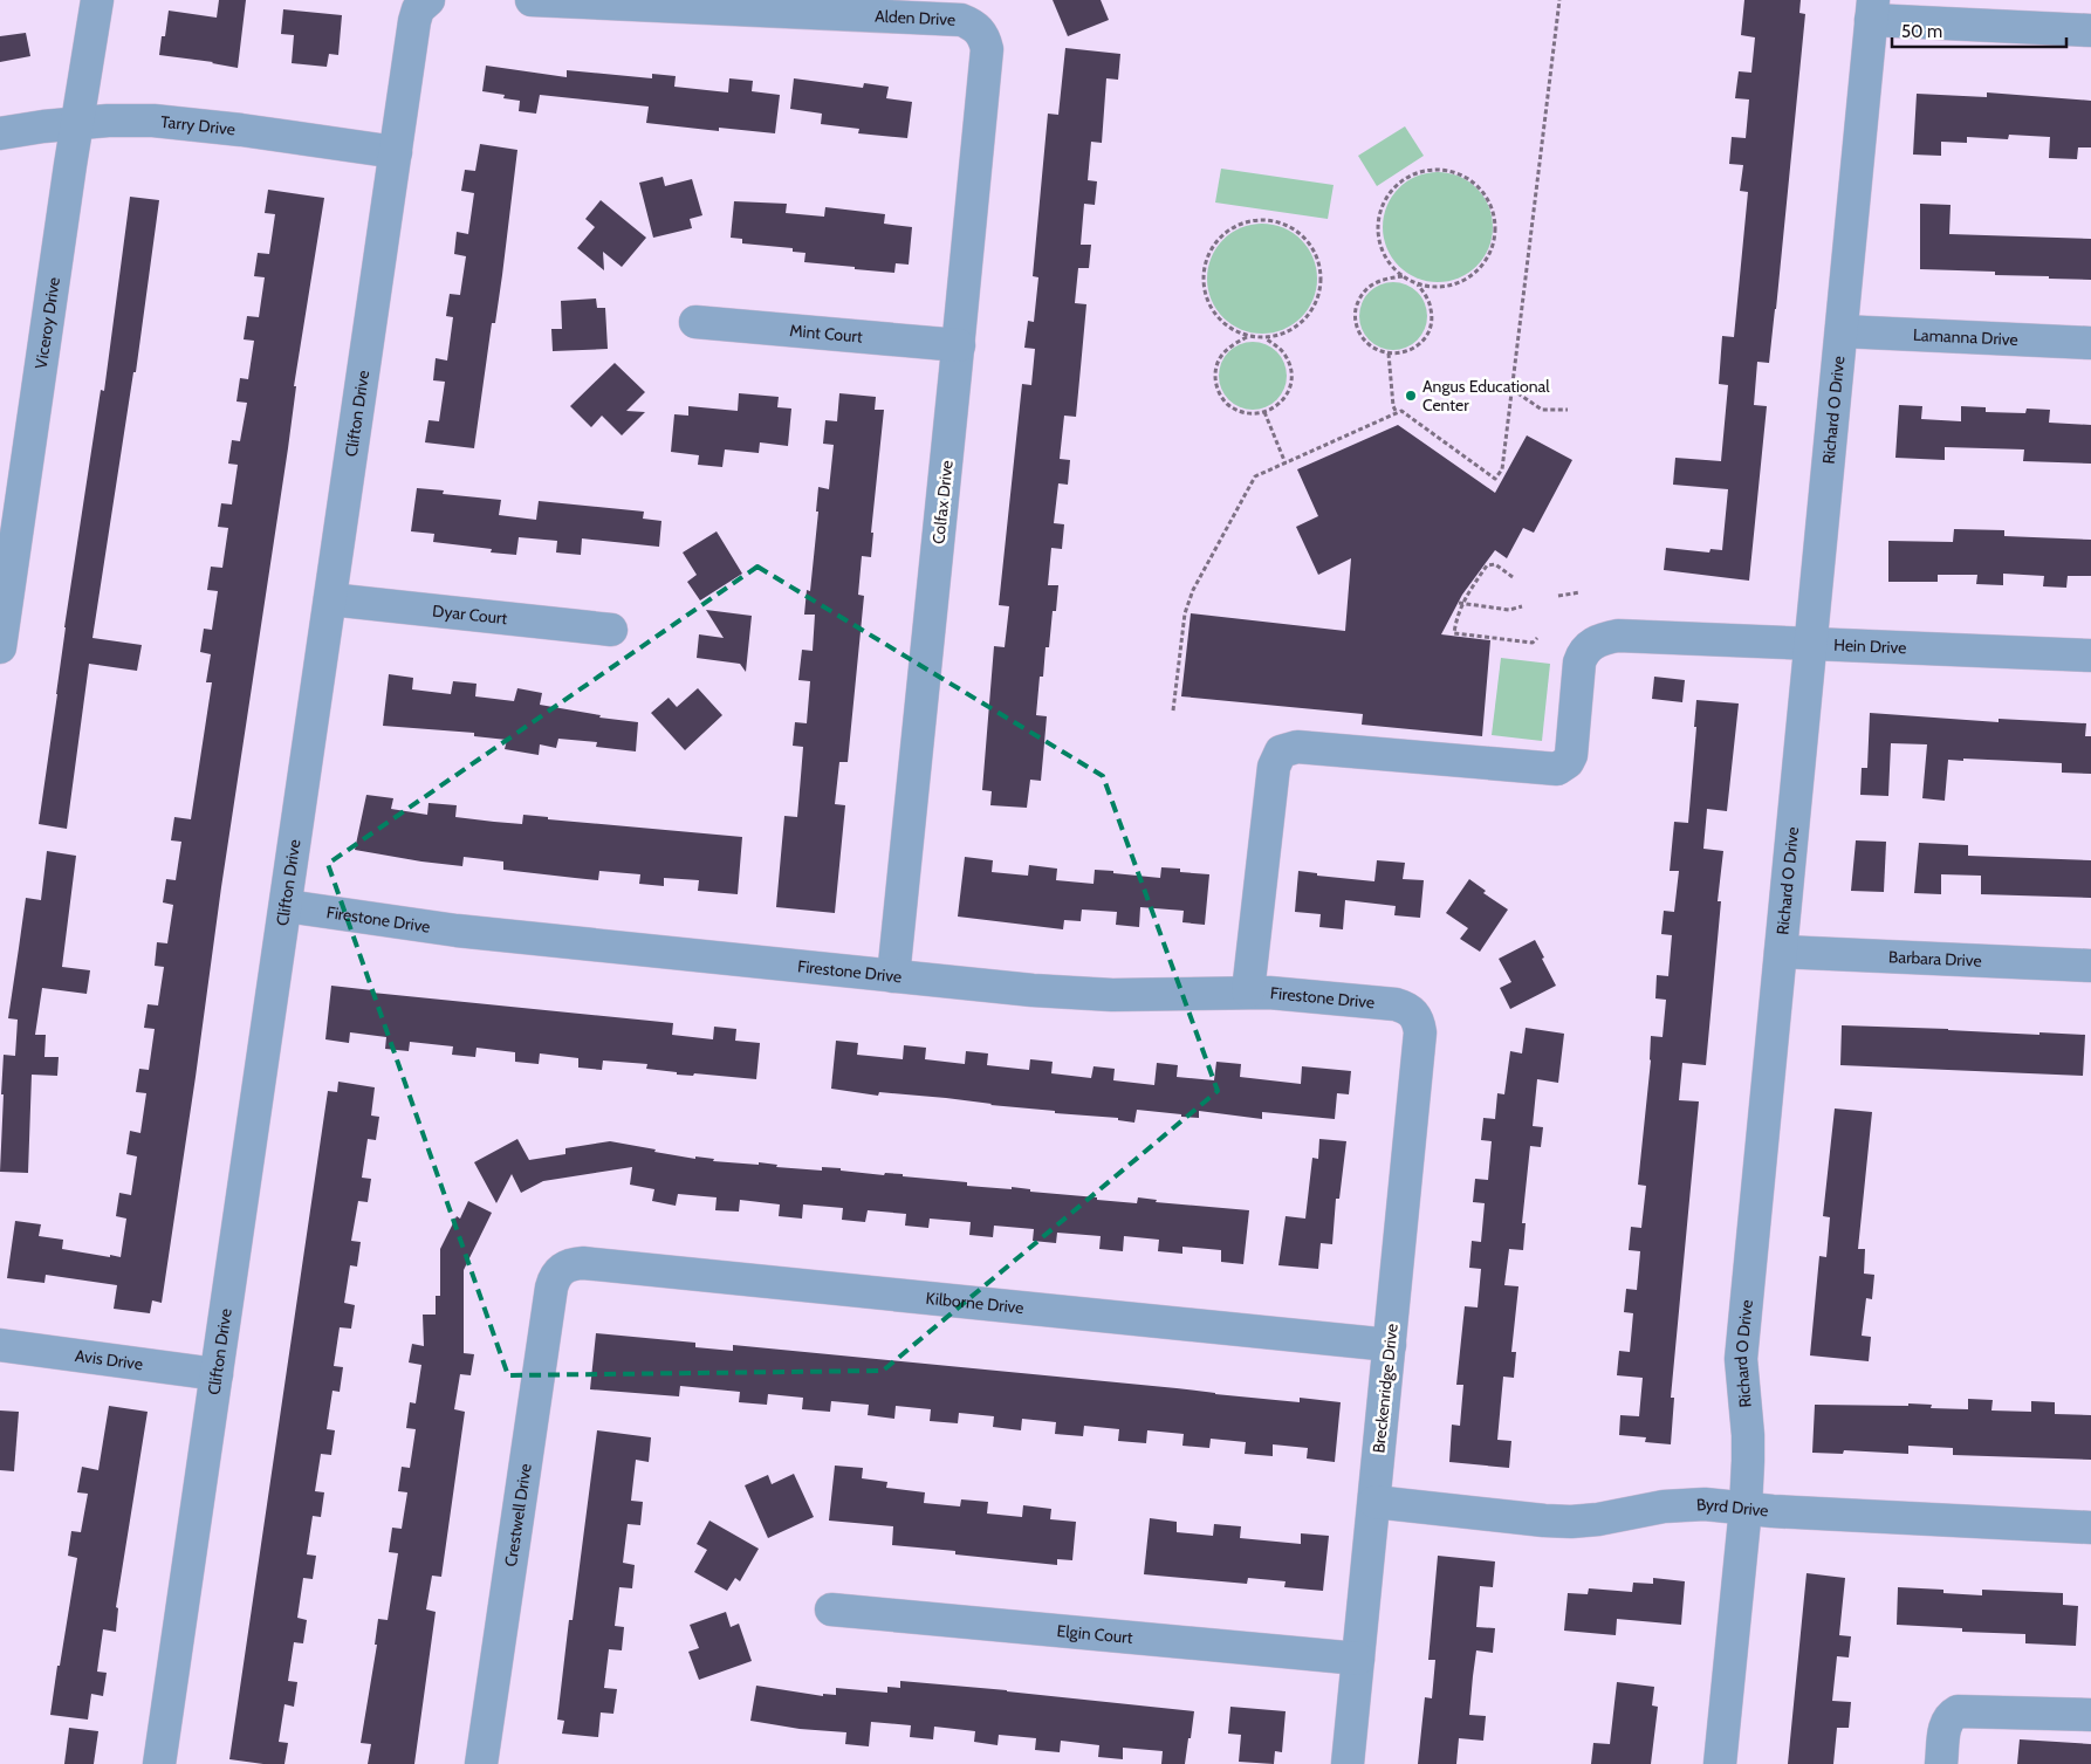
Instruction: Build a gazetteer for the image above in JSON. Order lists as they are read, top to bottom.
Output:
{
  "streets": {
    "street": [
      "Alden Drive",
      "Tarry Drive",
      "Viceroy Drive",
      "Mint Court",
      "Lamanna Drive",
      "Richard O Drive",
      "Clifton Drive",
      "Colfax Drive",
      "Dyar Court",
      "Hein Drive",
      "Firestone Drive",
      "Barbara Drive",
      "Kilborne Drive",
      "Avis Drive",
      "Breckenridge Drive",
      "Byrd Drive",
      "Crestwell Drive",
      "Elgin Court"
    ]
  },
  "crossings": [
    ["Alden Drive", "Colfax Drive"],
    ["Tarry Drive", "Viceroy Drive"],
    ["Tarry Drive", "Clifton Drive"],
    ["Mint Court", "Colfax Drive"],
    ["Lamanna Drive", "Richard O Drive"],
    ["Richard O Drive", "Hein Drive"],
    ["Richard O Drive", "Barbara Drive"],
    ["Richard O Drive", "Byrd Drive"],
    ["Clifton Drive", "Dyar Court"],
    ["Clifton Drive", "Firestone Drive"],
    ["Clifton Drive", "Avis Drive"],
    ["Colfax Drive", "Firestone Drive"],
    ["Hein Drive", "Firestone Drive"],
    ["Firestone Drive", "Breckenridge Drive"],
    ["Kilborne Drive", "Breckenridge Drive"],
    ["Kilborne Drive", "Crestwell Drive"],
    ["Breckenridge Drive", "Byrd Drive"],
    ["Breckenridge Drive", "Elgin Court"]
  ],
  "places": ["Angus Educational Center"],
  "scale_bar": "50 m"
}
